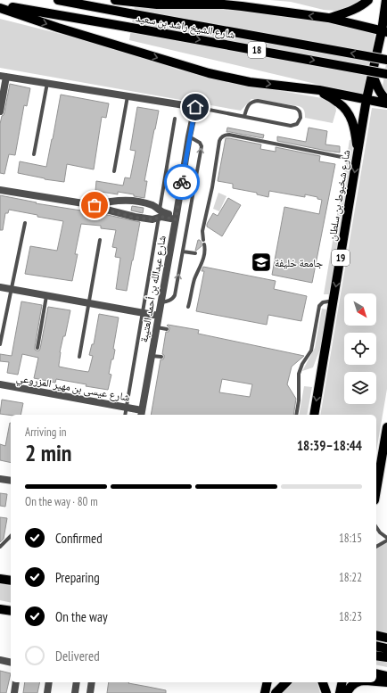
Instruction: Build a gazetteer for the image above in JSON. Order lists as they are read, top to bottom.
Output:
{
  "streets": {
    "main road": [
      "شارع الشيخ راشد بن سعيد",
      "18",
      "شارع شخبوط بن سلطان",
      "19"
    ],
    "street": ["شارع عبدالله بن أحمد العتيبة", "شارع عيسى بن مهير المزروعي"]
  },
  "crossings": [
    ["شارع عبدالله بن أحمد العتيبة", "شارع عيسى بن مهير المزروعي"]
  ],
  "one_way": ["شارع شخبوط بن سلطان"],
  "places": {
    "school or university": ["جامعة خليفة"]
  },
  "north": "bottom right",
  "page": {
    "heading": ["2 min", "Arriving in", "18:39–18:44"],
    "bar": "On the way · 80 m",
    "list": [
      ["Confirmed", "18:15"],
      ["Preparing", "18:22"],
      ["On the way", "18:23"],
      "Delivered"
    ]
  }
}
